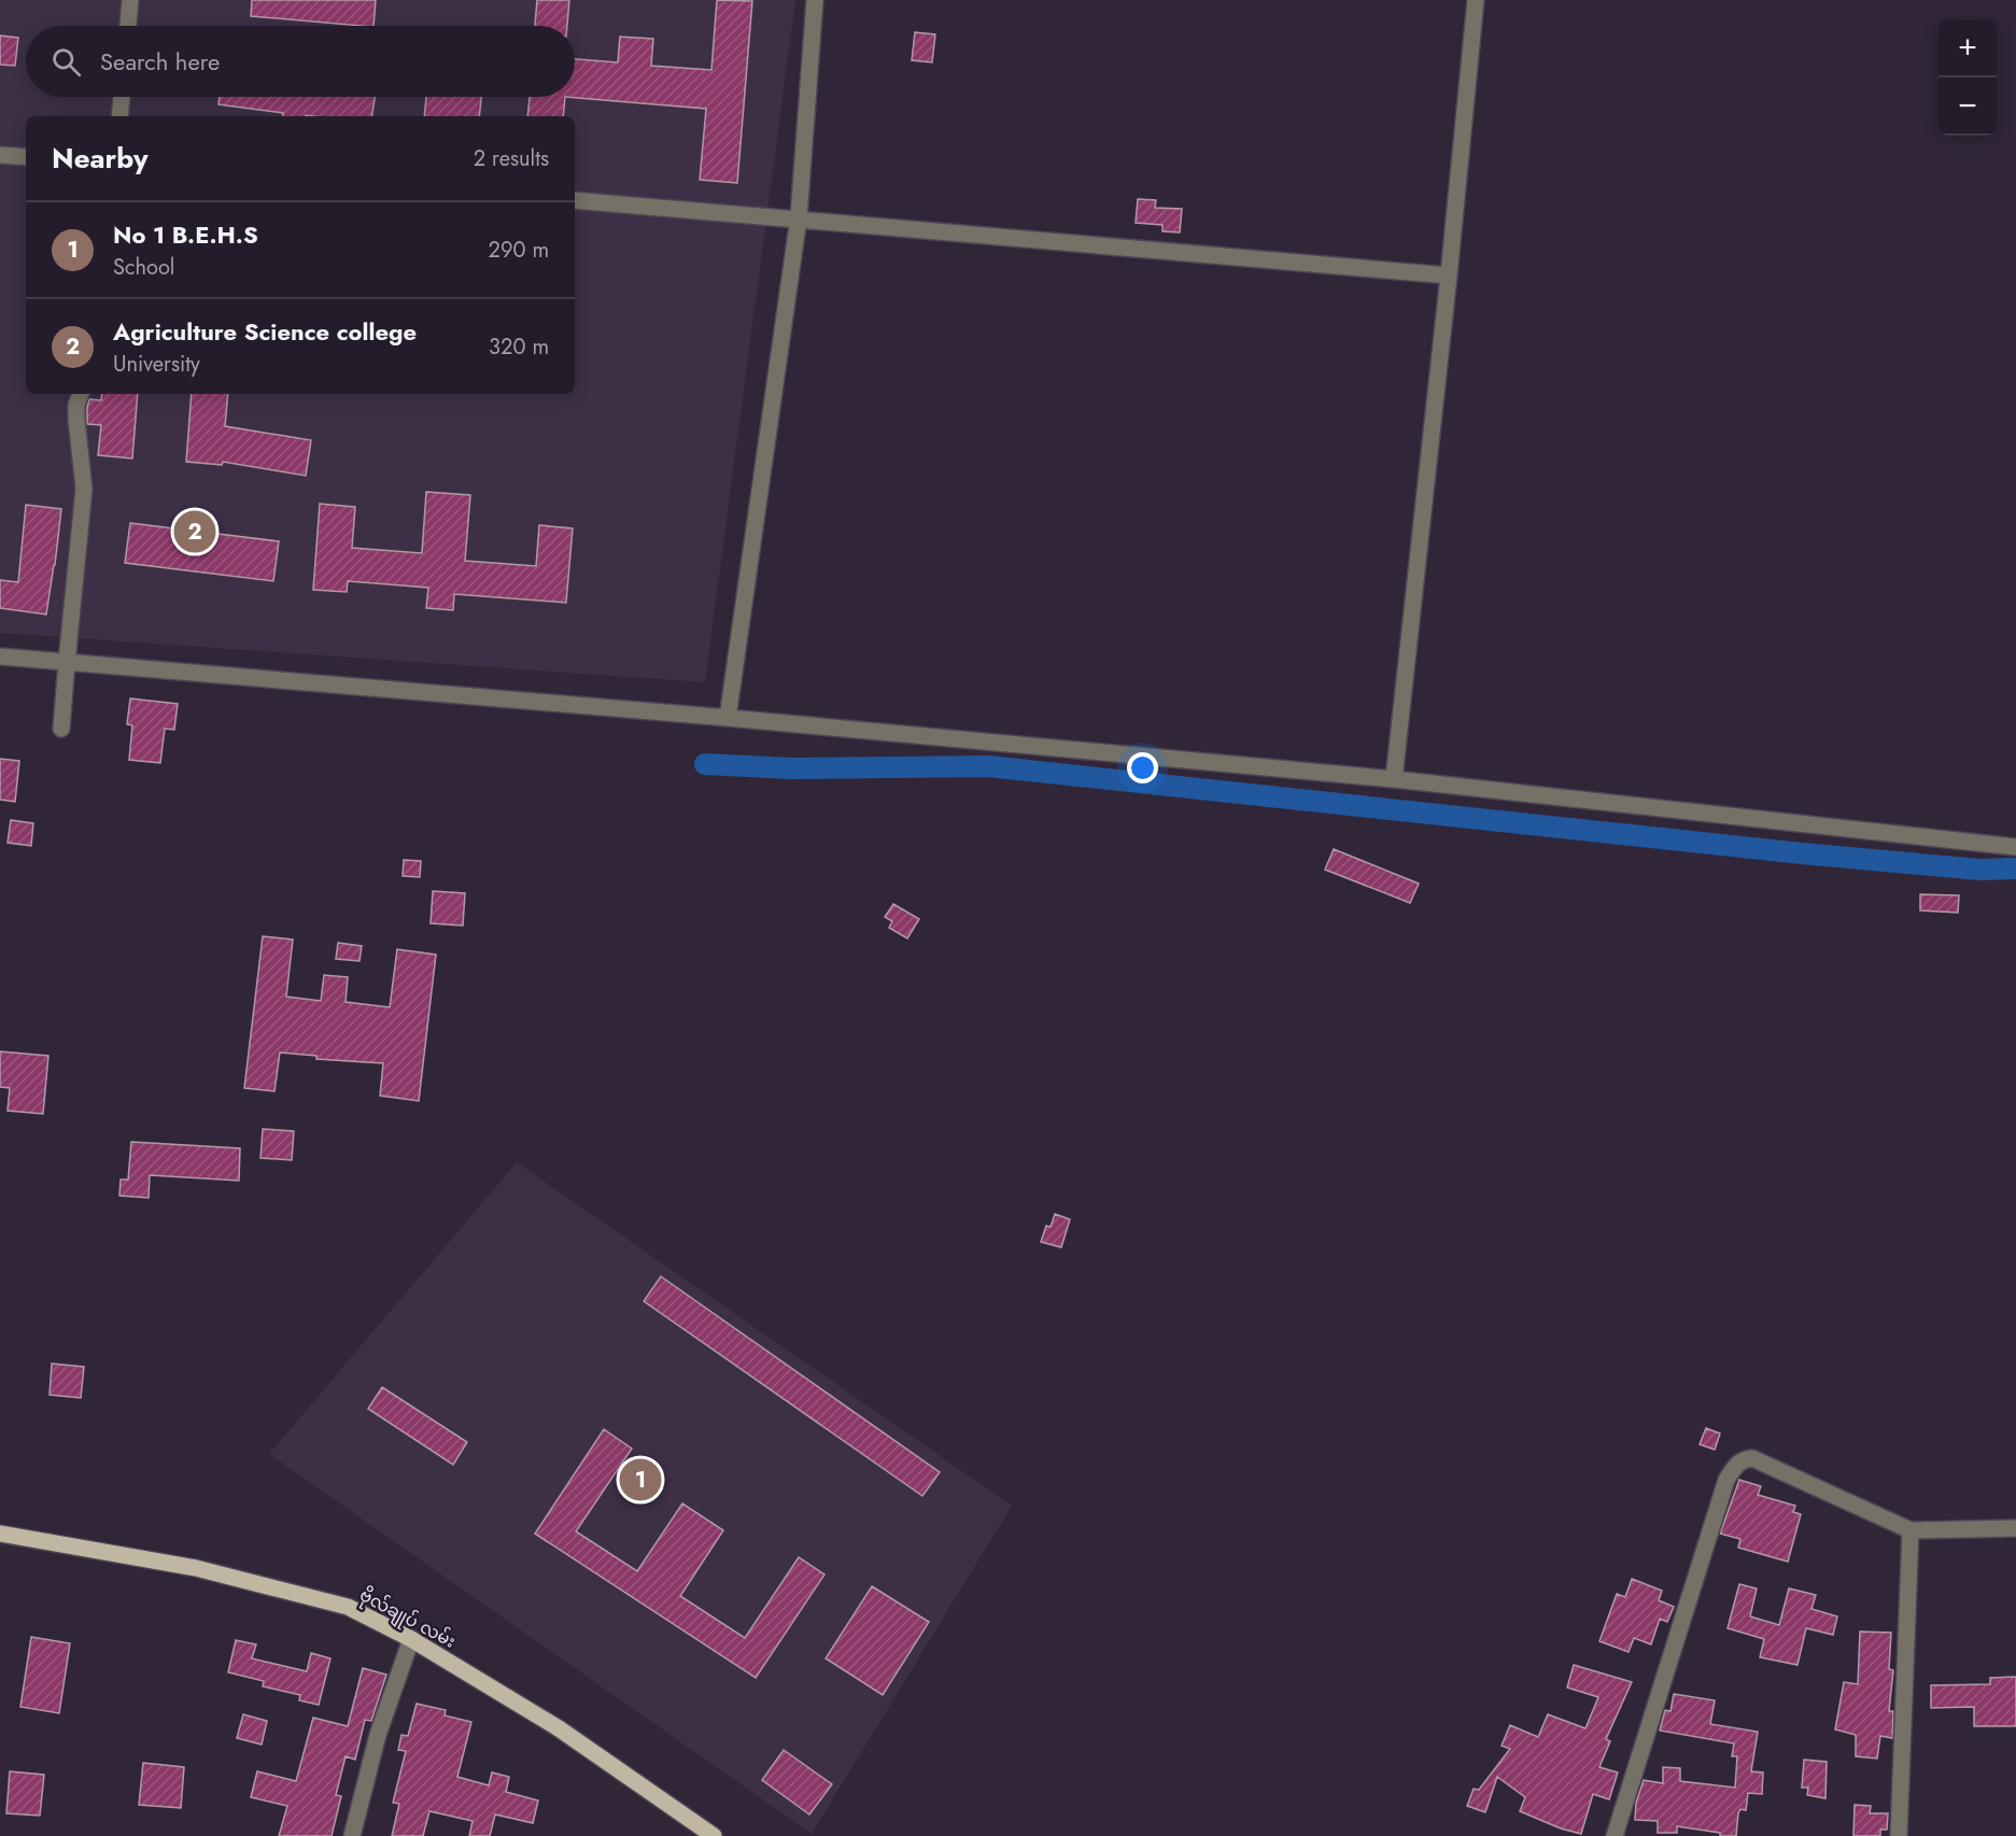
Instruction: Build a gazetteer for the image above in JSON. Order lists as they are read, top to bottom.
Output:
{
  "streets": {
    "main road": ["ဗိုလ်ချုပ် လမ်း"]
  },
  "page": {
    "map_buttons": ["+", "−"],
    "search": "Search here",
    "heading": ["Nearby", "2 results"],
    "list": [
      {
        "mark": "1",
        "name": "No 1 B.E.H.S",
        "note": "School",
        "value": "290 m"
      },
      {
        "mark": "2",
        "name": "Agriculture Science college",
        "note": "University",
        "value": "320 m"
      }
    ],
    "pins": ["2", "1"]
  }
}
